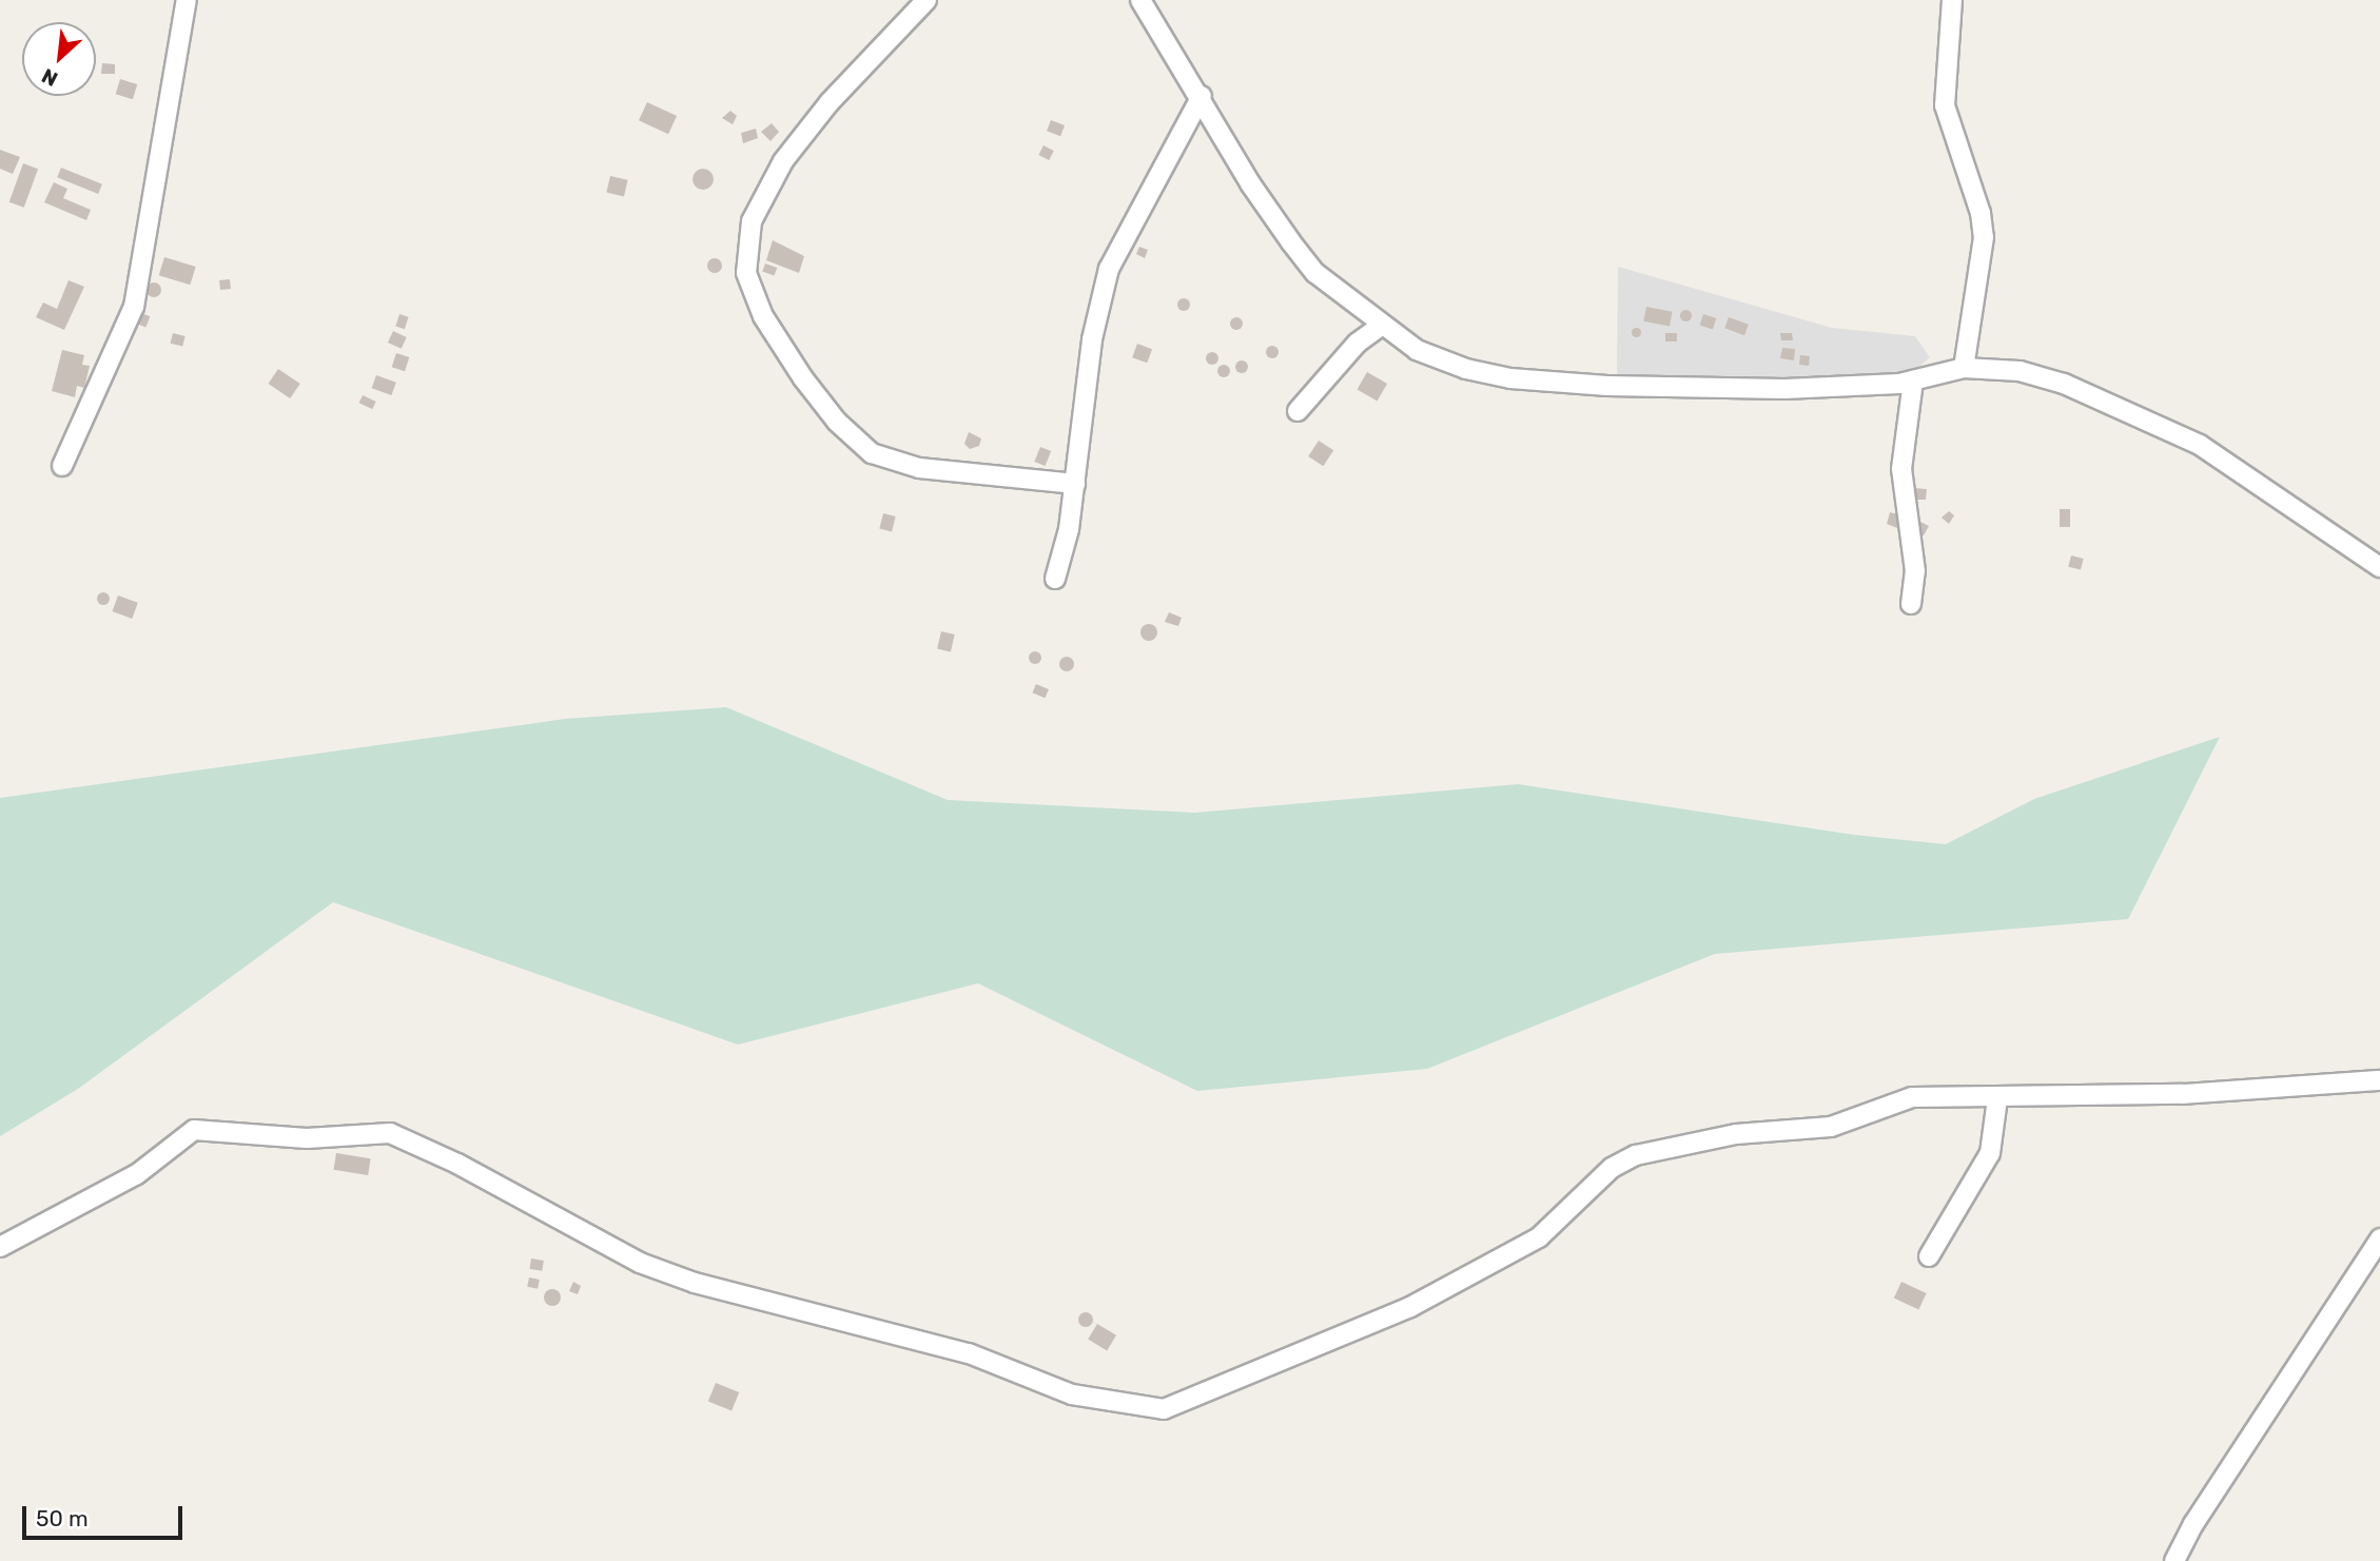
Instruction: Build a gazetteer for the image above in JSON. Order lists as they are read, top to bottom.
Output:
{
  "scale_bar": "50 m",
  "north": "bottom left"
}
